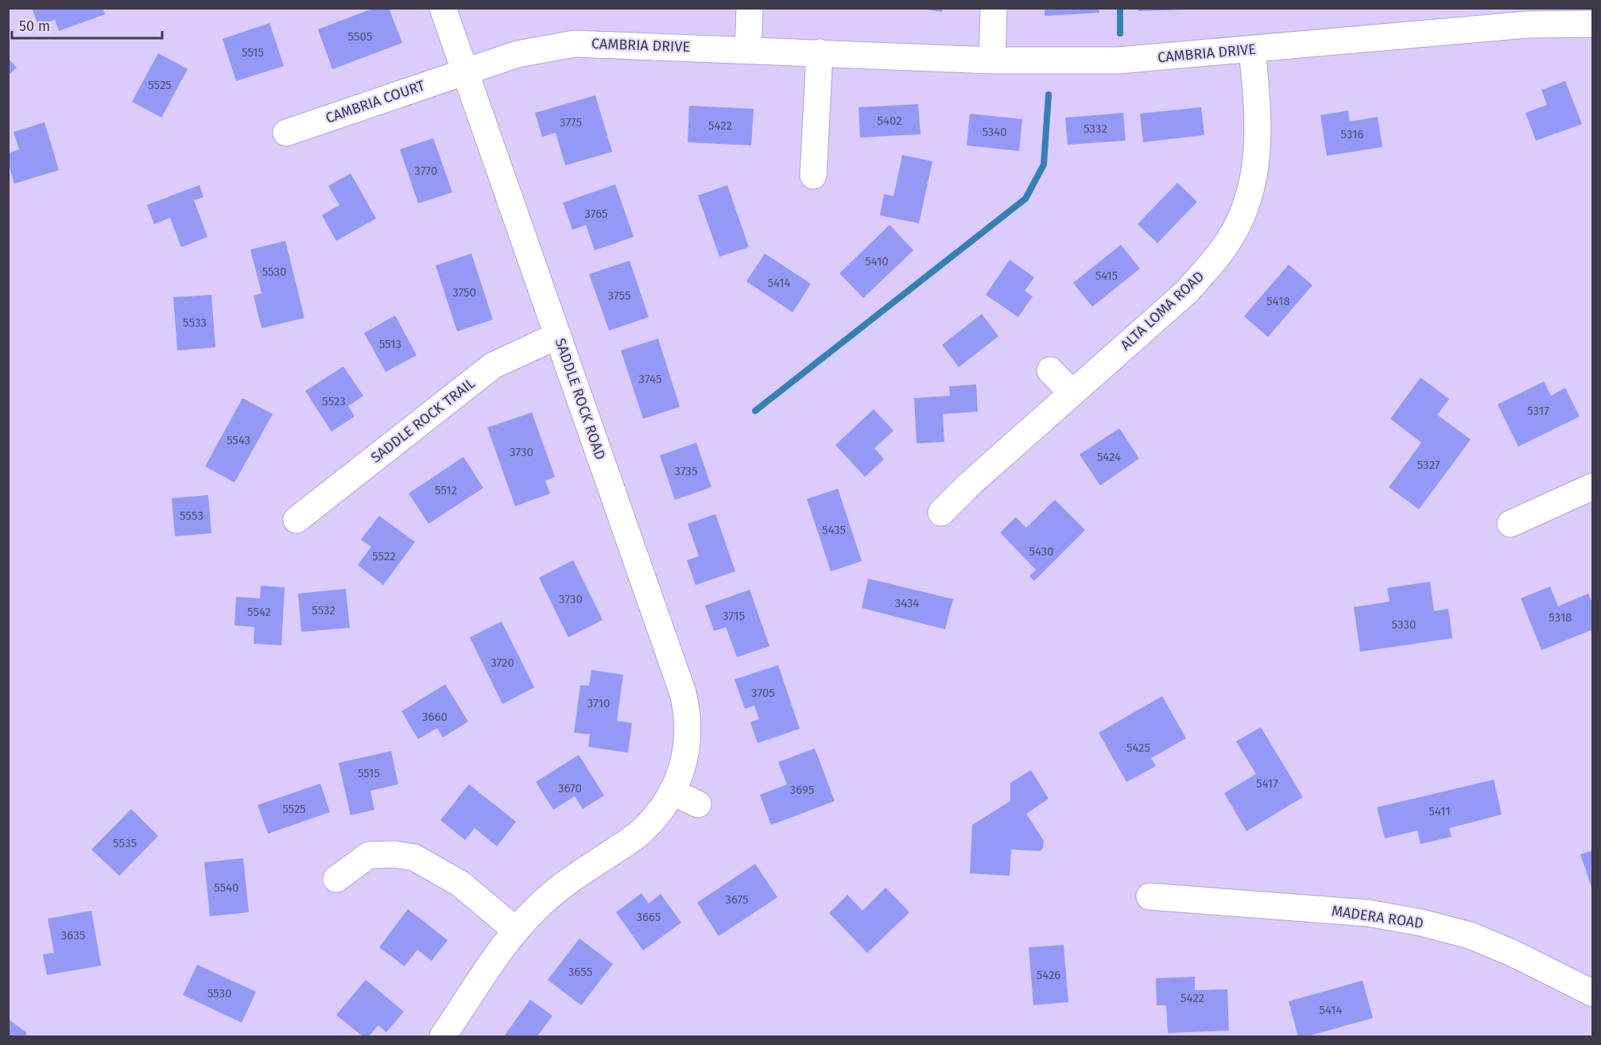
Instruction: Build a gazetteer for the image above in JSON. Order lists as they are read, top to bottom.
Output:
{
  "streets": {
    "street": [
      "CAMBRIA DRIVE",
      "CAMBRIA COURT",
      "ALTA LOMA ROAD",
      "SADDLE ROCK ROAD",
      "SADDLE ROCK TRAIL",
      "MADERA ROAD"
    ]
  },
  "crossings": [
    ["CAMBRIA DRIVE", "CAMBRIA COURT"],
    ["CAMBRIA DRIVE", "ALTA LOMA ROAD"],
    ["CAMBRIA DRIVE", "SADDLE ROCK ROAD"],
    ["CAMBRIA COURT", "SADDLE ROCK ROAD"],
    ["SADDLE ROCK ROAD", "SADDLE ROCK TRAIL"]
  ],
  "house_numbers": [
    "5505",
    "5515",
    "5525",
    "5402",
    "3775",
    "5422",
    "5332",
    "5340",
    "5316",
    "3770",
    "3765",
    "5410",
    "5530",
    "5415",
    "5414",
    "3750",
    "3755",
    "5418",
    "5533",
    "5513",
    "3745",
    "5523",
    "5317",
    "5543",
    "3730",
    "5424",
    "5327",
    "3735",
    "5512",
    "5553",
    "5435",
    "5430",
    "5522",
    "3730",
    "3434",
    "5532",
    "5542",
    "3715",
    "5318",
    "5330",
    "3720",
    "3705",
    "3710",
    "3660",
    "5425",
    "5515",
    "5417",
    "3670",
    "3695",
    "5525",
    "5411",
    "5535",
    "5540",
    "3675",
    "3665",
    "3635",
    "3655",
    "5426",
    "5530",
    "5422",
    "5414"
  ],
  "scale_bar": "50 m"
}
